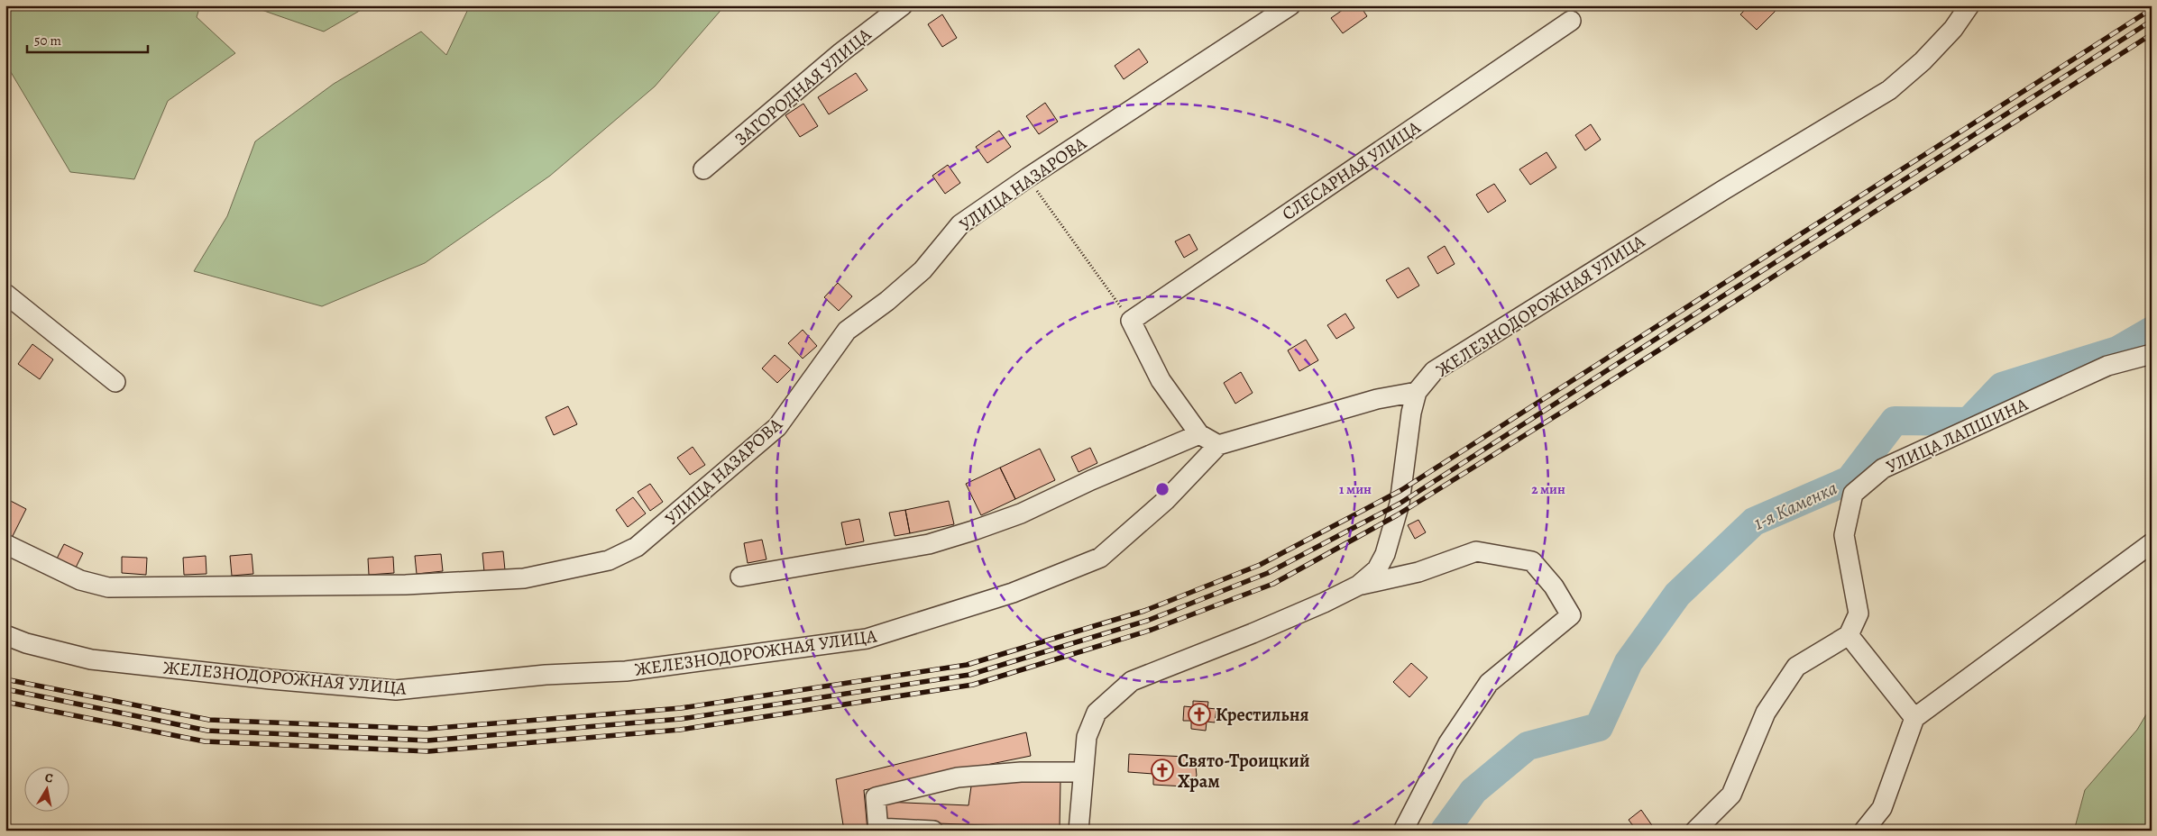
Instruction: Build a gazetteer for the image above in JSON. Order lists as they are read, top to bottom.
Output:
{
  "streets": {
    "street": [
      "ЗАГОРОДНАЯ УЛИЦА",
      "СЛЕСАРНАЯ УЛИЦА",
      "УЛИЦА НАЗАРОВА",
      "ЖЕЛЕЗНОДОРОЖНАЯ УЛИЦА",
      "УЛИЦА ЛАПШИНА"
    ]
  },
  "water": ["1-я Каменка"],
  "places": {
    "church": ["Крестильня", "Свято-Троицкий Храм"]
  },
  "scale_bar": "50 m",
  "north": "top",
  "rings": ["1 мин", "2 мин"]
}
